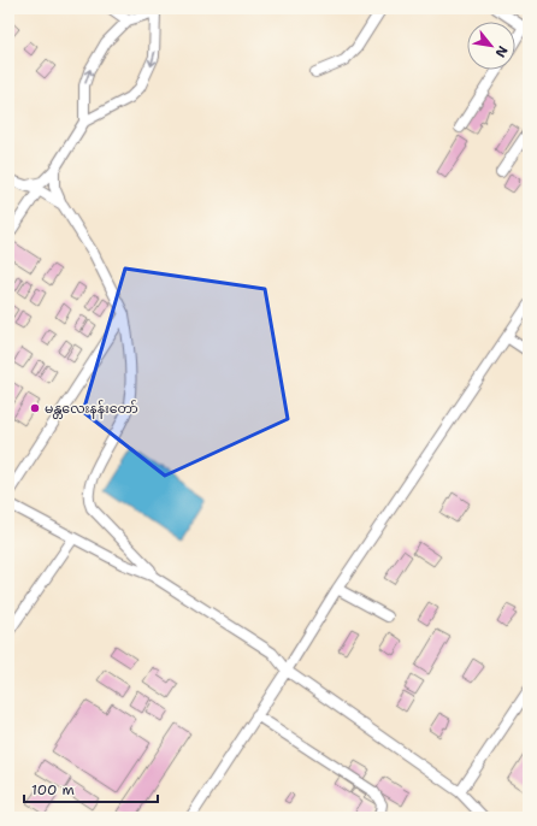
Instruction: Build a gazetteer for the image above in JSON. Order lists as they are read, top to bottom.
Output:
{
  "places": ["မန္တလေးနန်းတော်"],
  "scale_bar": "100 m",
  "north": "bottom right"
}
